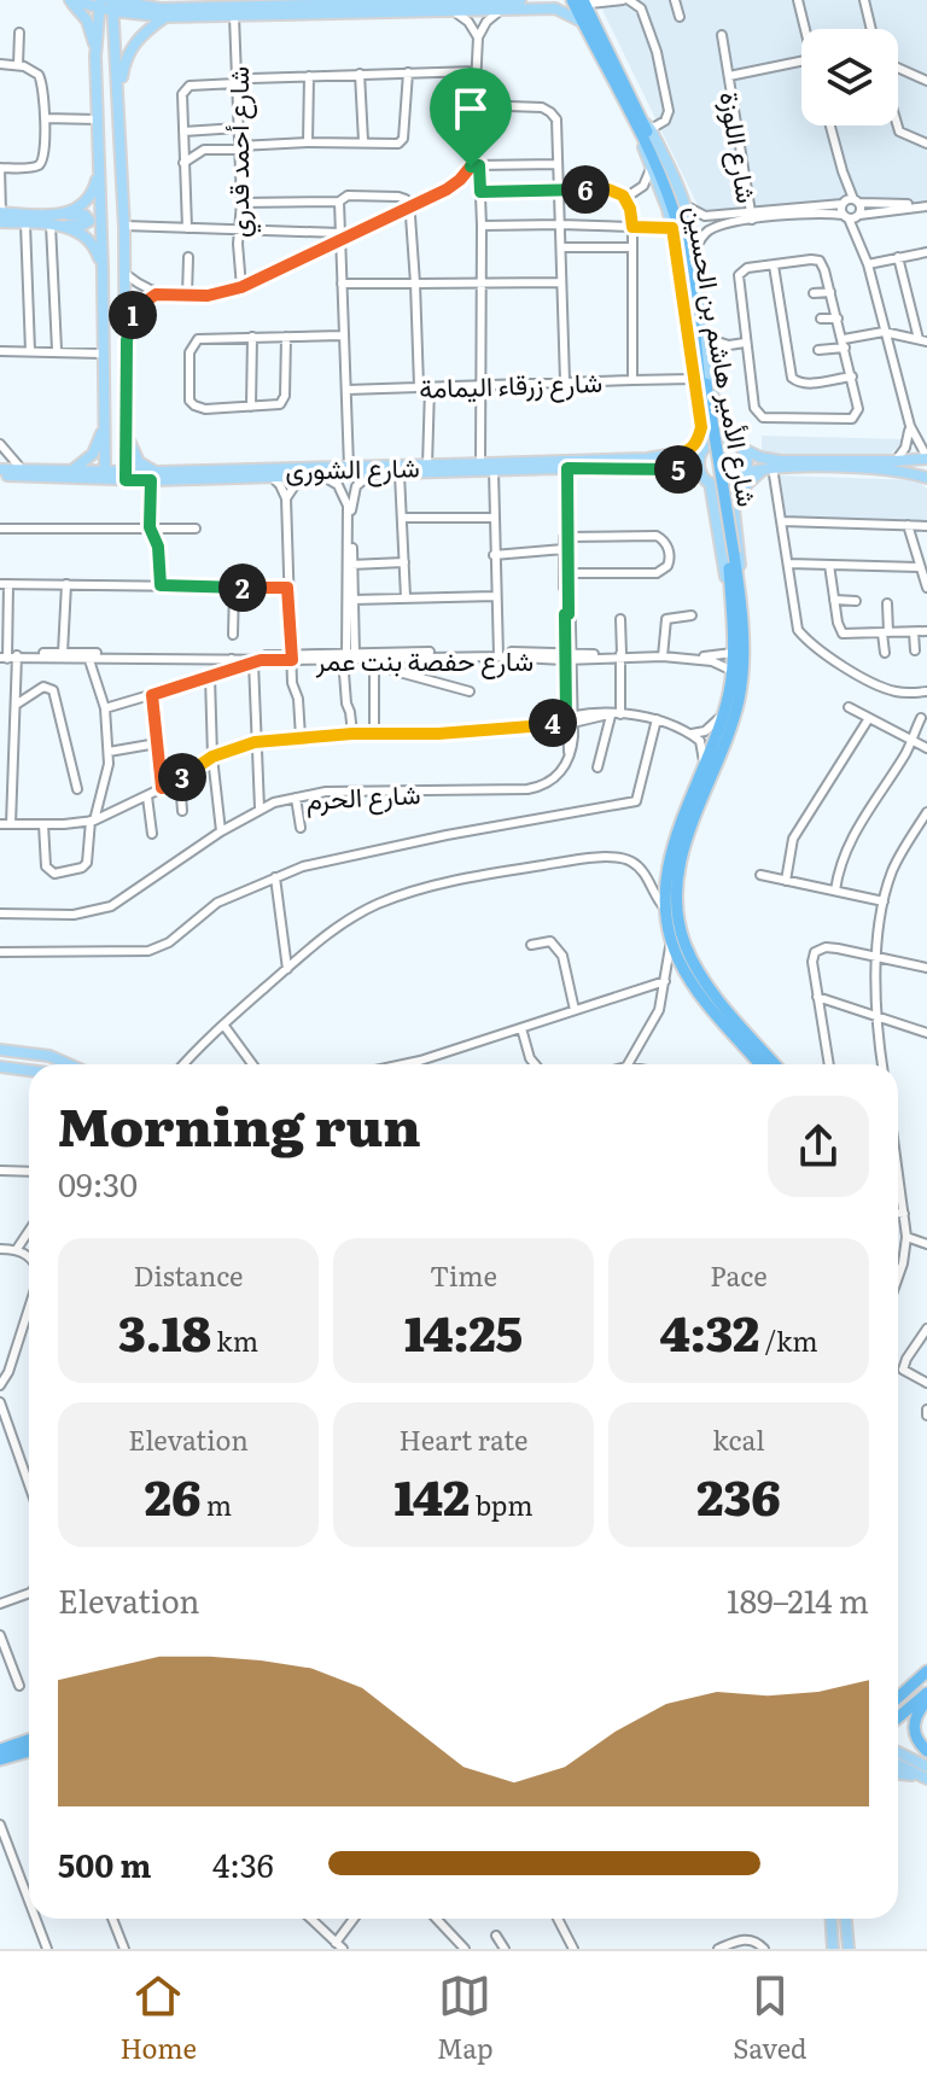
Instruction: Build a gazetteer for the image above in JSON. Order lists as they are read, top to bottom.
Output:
{
  "streets": {
    "highway": ["شارع الأمير هاشم بن الحسين"],
    "main road": ["شارع الشورى"],
    "street": [
      "شارع اللوزة",
      "شارع أحمد قدري",
      "شارع زرقاء اليمامة",
      "شارع حفصة بنت عمر",
      "شارع الحرم"
    ]
  },
  "crossings": [
    ["شارع الأمير هاشم بن الحسين", "شارع الشورى"],
    ["شارع الأمير هاشم بن الحسين", "شارع حفصة بنت عمر"],
    ["شارع الشورى", "شارع الحرم"],
    ["شارع حفصة بنت عمر", "شارع الحرم"]
  ],
  "page": {
    "pins": [
      "6",
      "1",
      "5",
      "2",
      "4",
      "3"
    ],
    "heading": ["Morning run", "09:30"],
    "stats": [
      ["Distance", "3.18 km"],
      ["Time", "14:25"],
      ["Pace", "4:32 /km"],
      ["Elevation", "26 m"],
      ["Heart rate", "142 bpm"],
      ["kcal", "236"]
    ],
    "chart": ["Elevation", "189–214 m"],
    "list": [
      {
        "name": "500 m",
        "note": "4:36"
      }
    ],
    "tabs": ["Home", "Map", "Saved"]
  }
}
